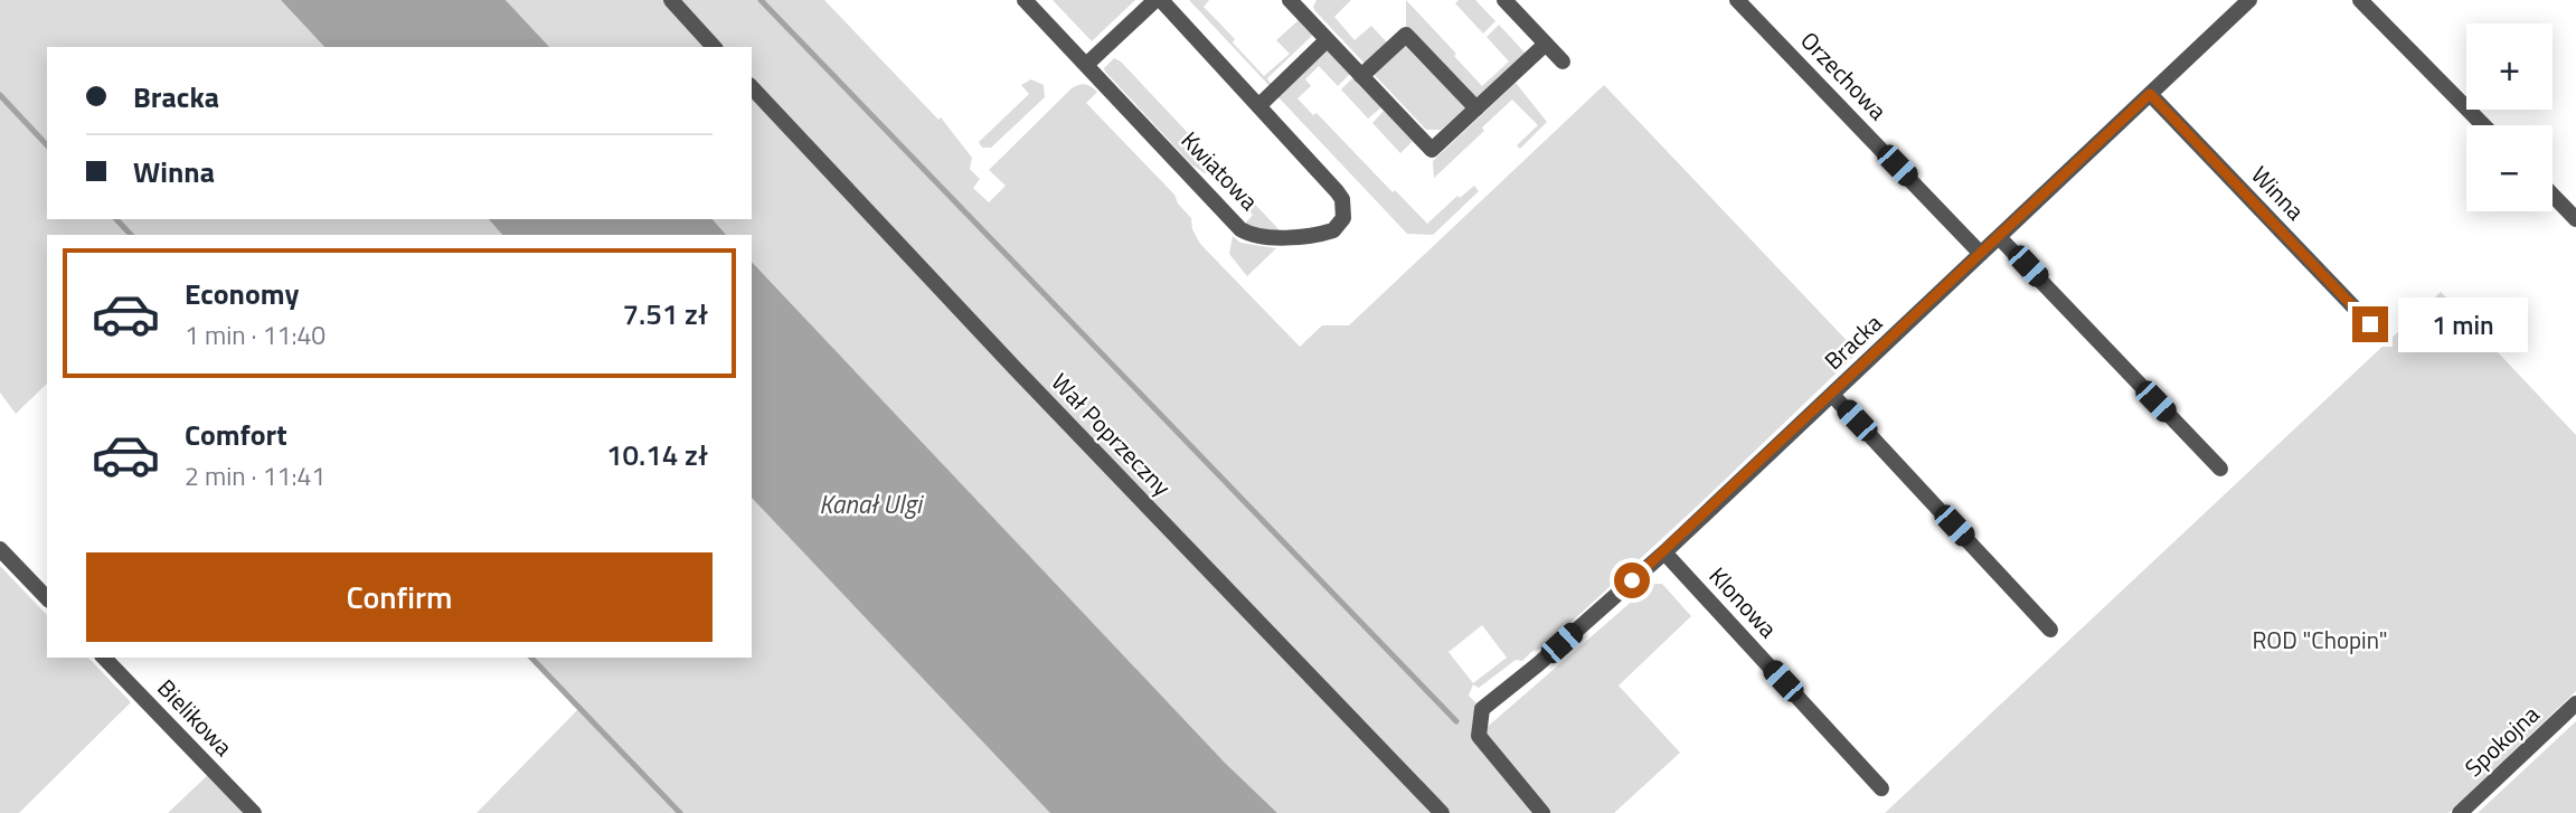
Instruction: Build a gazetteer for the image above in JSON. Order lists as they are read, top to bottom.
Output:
{
  "streets": {
    "street": [
      "Orzechowa",
      "Kwiatowa",
      "Winna",
      "Bracka",
      "Wał Poprzeczny",
      "Klonowa",
      "Bielikowa",
      "Spokojna"
    ]
  },
  "crossings": [
    ["Orzechowa", "Bracka"],
    ["Winna", "Bracka"],
    ["Bracka", "Klonowa"]
  ],
  "water": ["Kanał Ulgi"],
  "parks": ["ROD \"Chopin\""],
  "page": {
    "map_buttons": ["+", "−"],
    "banner": ["Bracka", "Winna"],
    "list": [
      {
        "name": "Economy",
        "note": "1 min · 11:40",
        "value": "7.51 zł"
      },
      {
        "name": "Comfort",
        "note": "2 min · 11:41",
        "value": "10.14 zł"
      }
    ],
    "bubble": "1 min",
    "buttons": "Confirm"
  }
}
